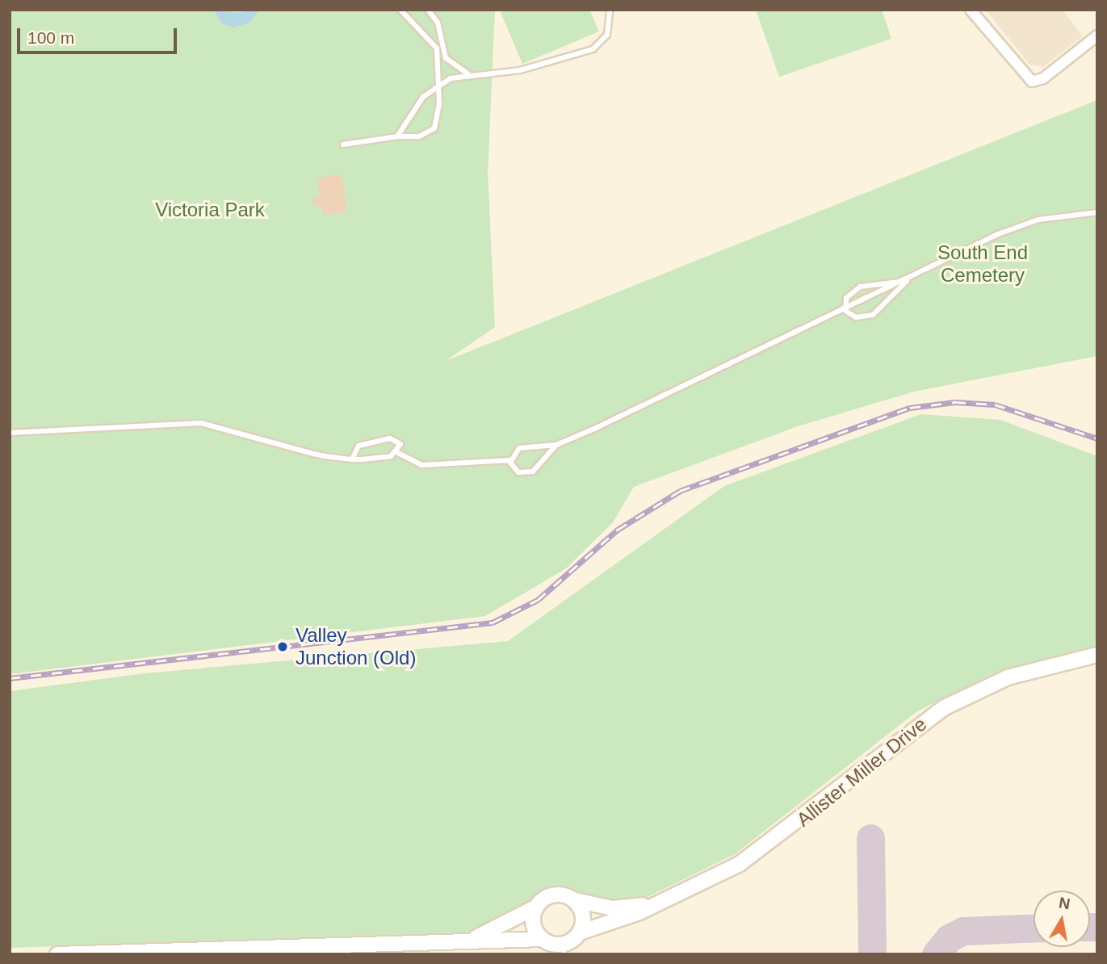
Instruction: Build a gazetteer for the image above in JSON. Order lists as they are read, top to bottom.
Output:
{
  "streets": {
    "street": ["Allister Miller Drive"]
  },
  "parks": ["Victoria Park", "South End Cemetery"],
  "places": ["Valley Junction (Old)"],
  "scale_bar": "100 m",
  "north": "top"
}
